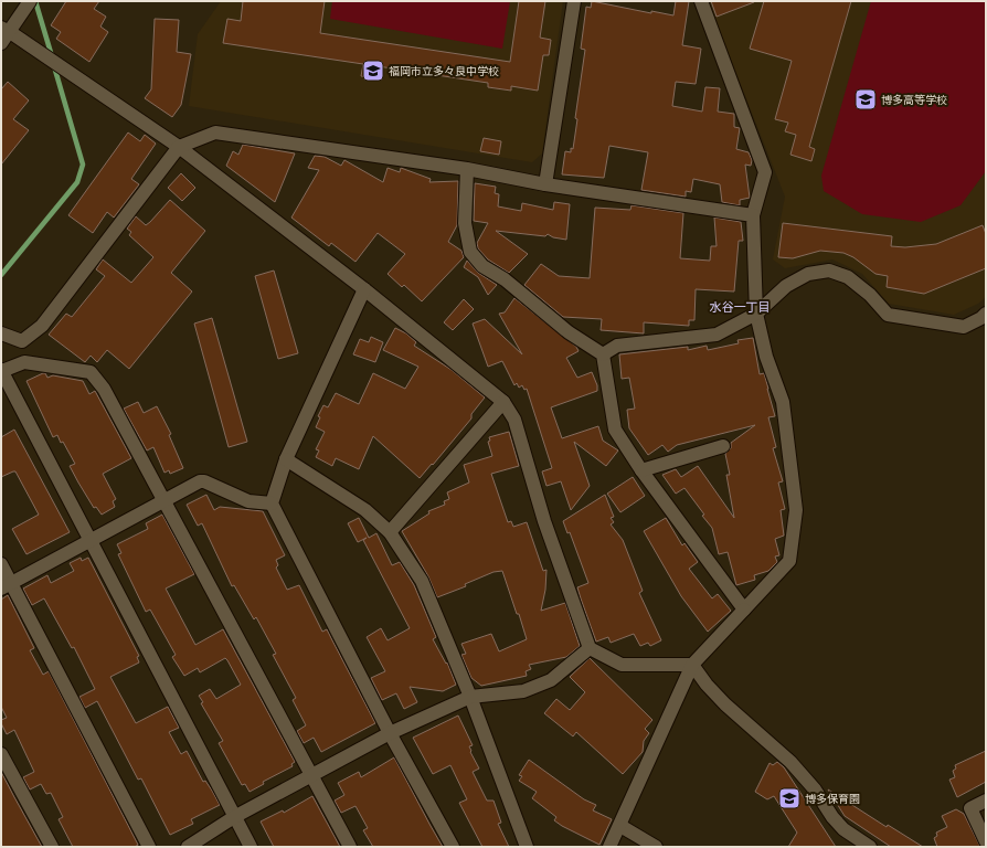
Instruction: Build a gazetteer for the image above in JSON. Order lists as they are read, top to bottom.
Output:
{
  "districts": ["水谷一丁目"],
  "places": {
    "school or university": ["福岡市立多々良中学校", "博多高等学校", "博多保育園"]
  }
}
